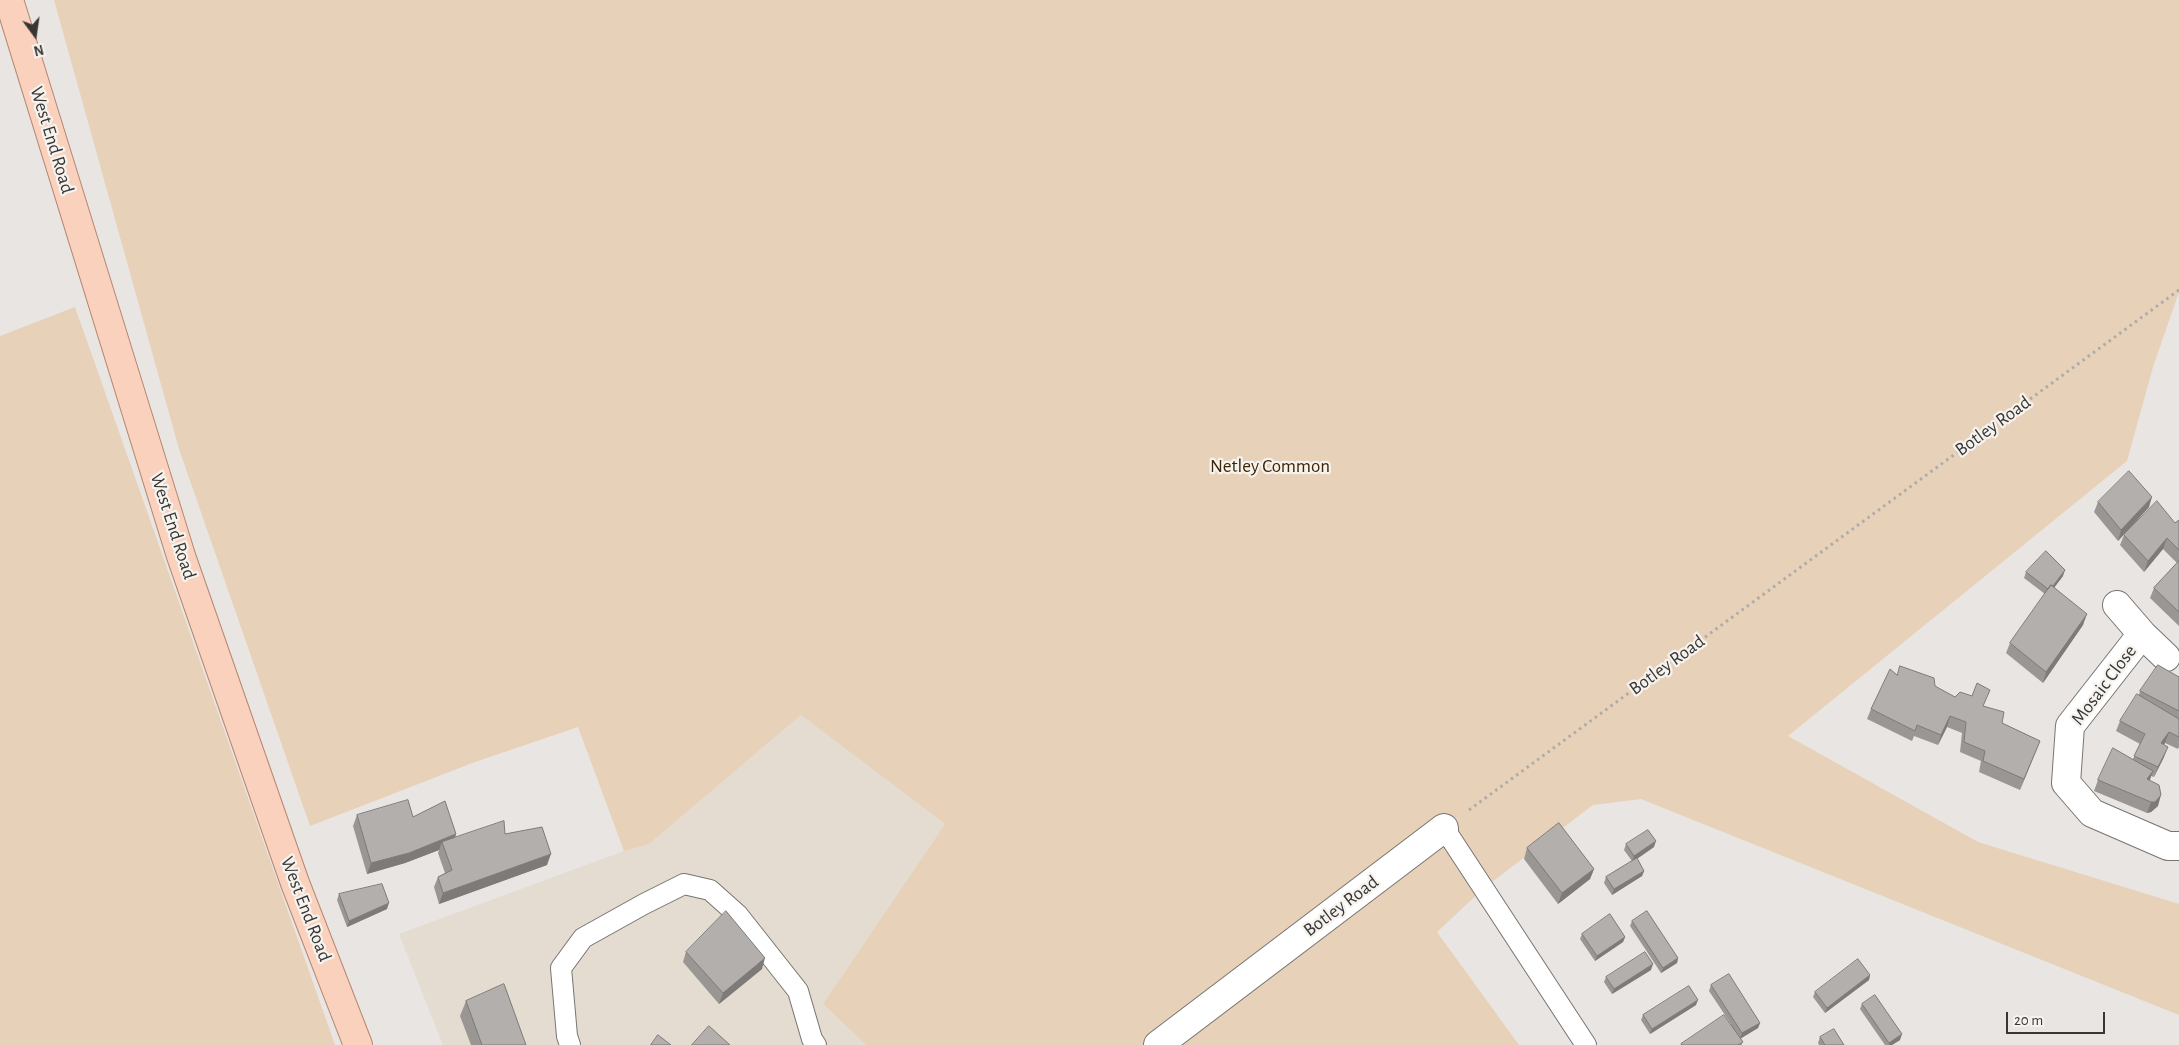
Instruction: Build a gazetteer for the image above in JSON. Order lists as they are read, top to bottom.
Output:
{
  "streets": {
    "main road": ["West End Road"],
    "street": ["Botley Road", "Mosaic Close"]
  },
  "parks": ["Netley Common"],
  "scale_bar": "20 m",
  "north": "bottom"
}
